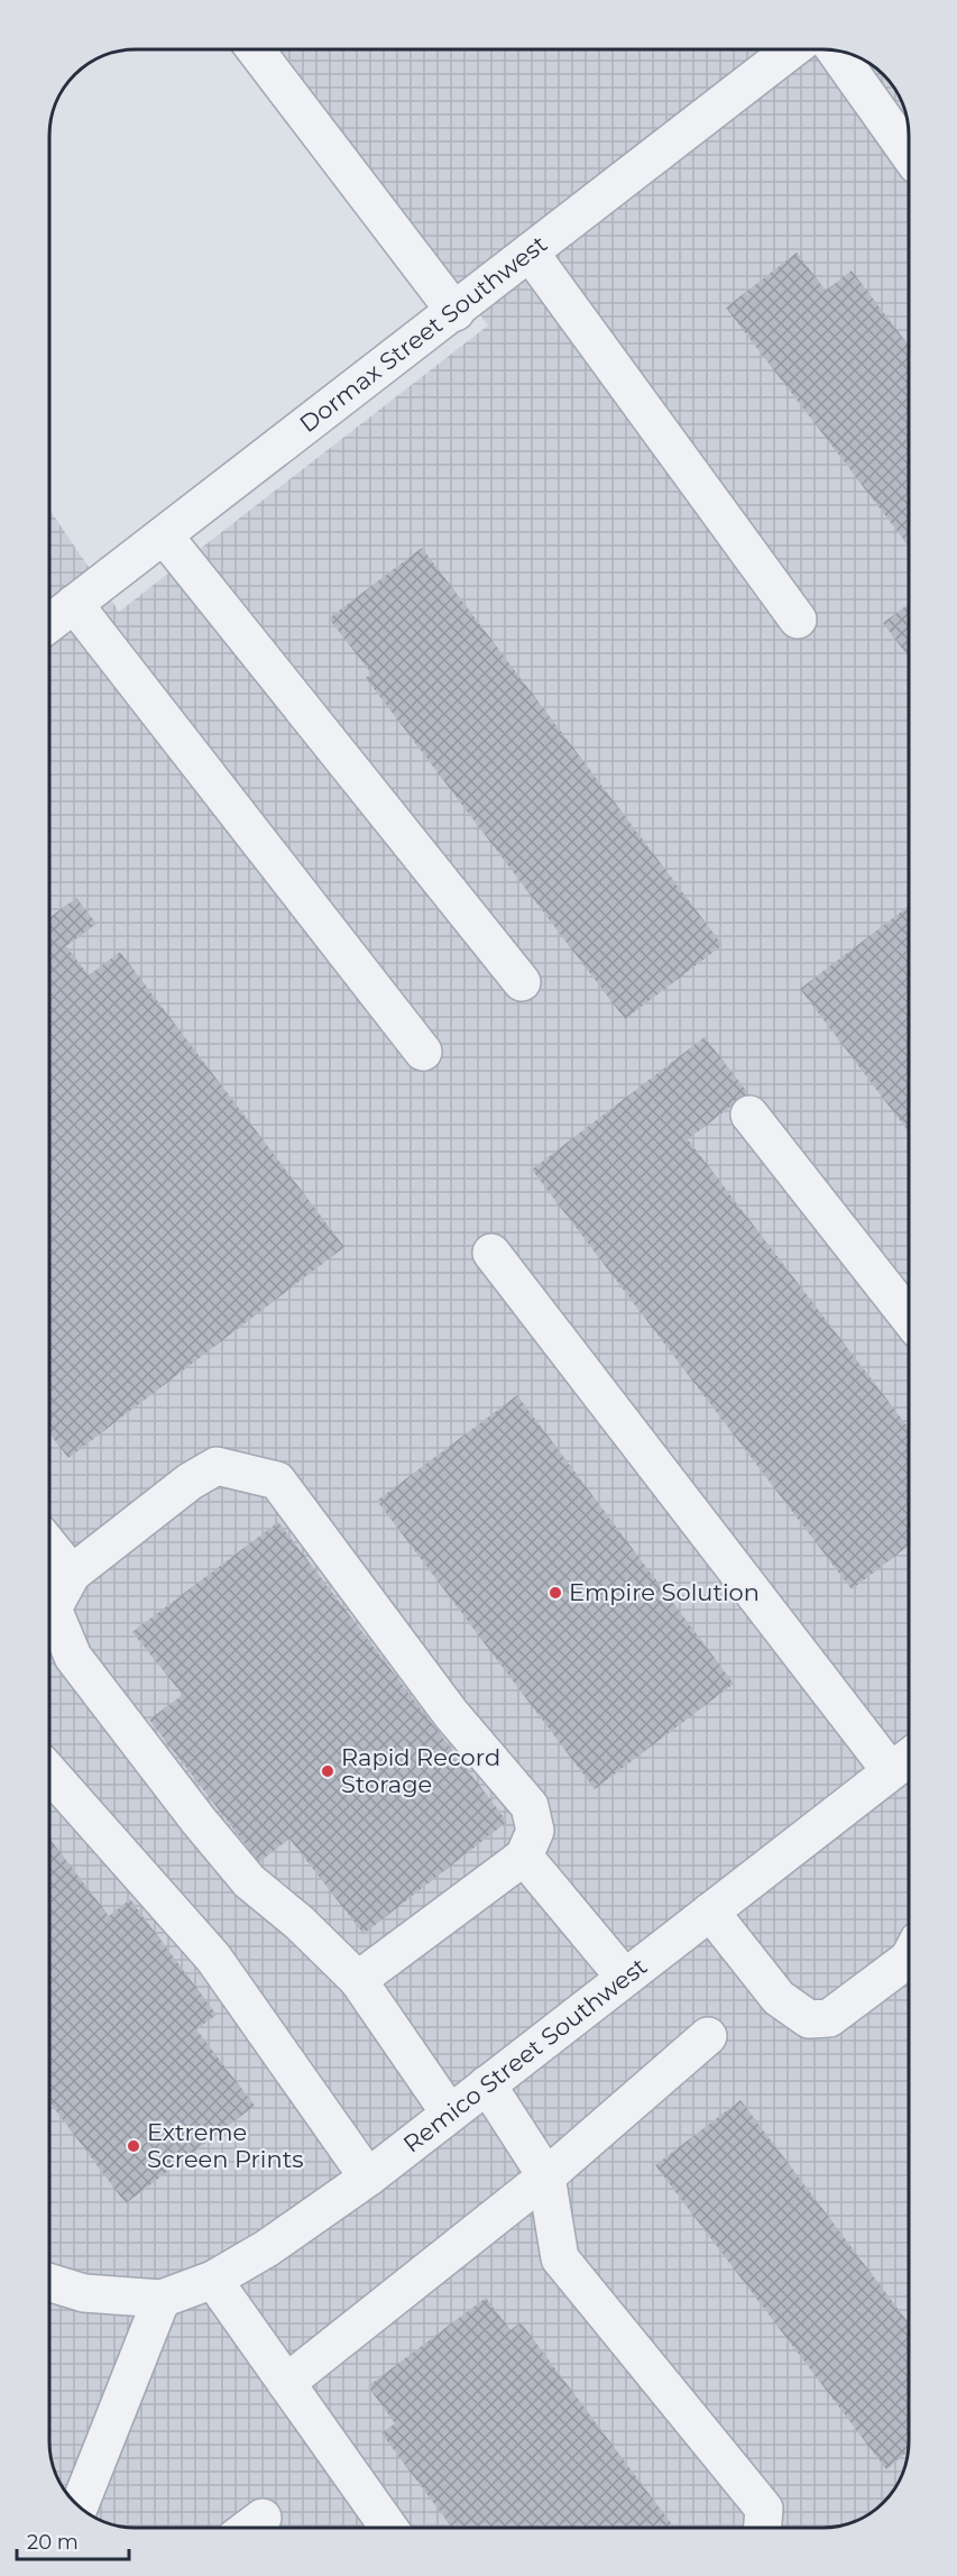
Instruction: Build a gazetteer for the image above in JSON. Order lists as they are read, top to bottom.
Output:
{
  "streets": {
    "street": ["Dormax Street Southwest", "Remico Street Southwest"]
  },
  "places": ["Empire Solution", "Rapid Record Storage", "Extreme Screen Prints"],
  "scale_bar": "20 m"
}
